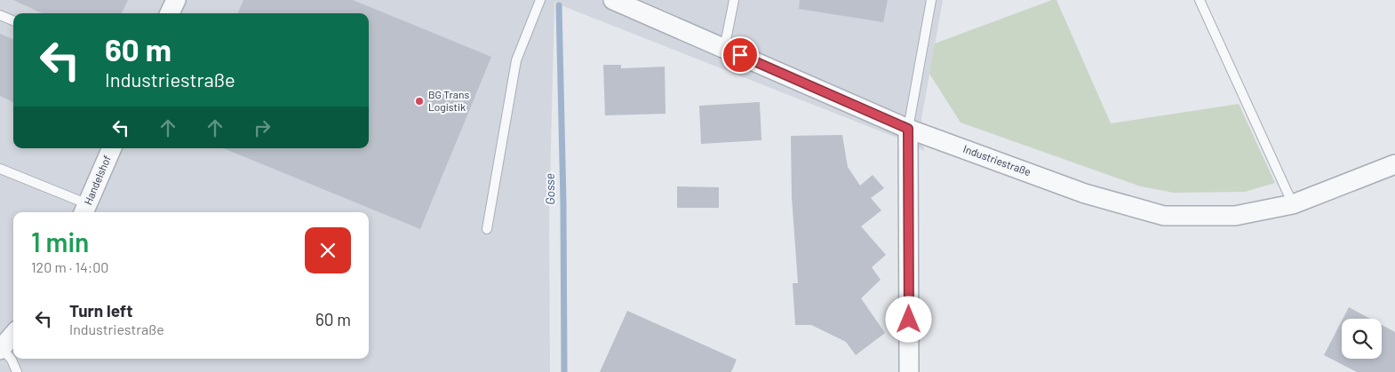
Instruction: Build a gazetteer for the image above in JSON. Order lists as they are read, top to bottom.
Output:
{
  "streets": {
    "street": ["Industriestraße", "Handelshof"]
  },
  "water": ["Gosse"],
  "places": ["BG Trans Logistik"],
  "page": {
    "turn": ["60 m", "Industriestraße"],
    "heading": ["1 min", "120 m · 14:00"],
    "list": [
      {
        "name": "Turn left",
        "note": "Industriestraße",
        "value": "60 m"
      }
    ]
  }
}
